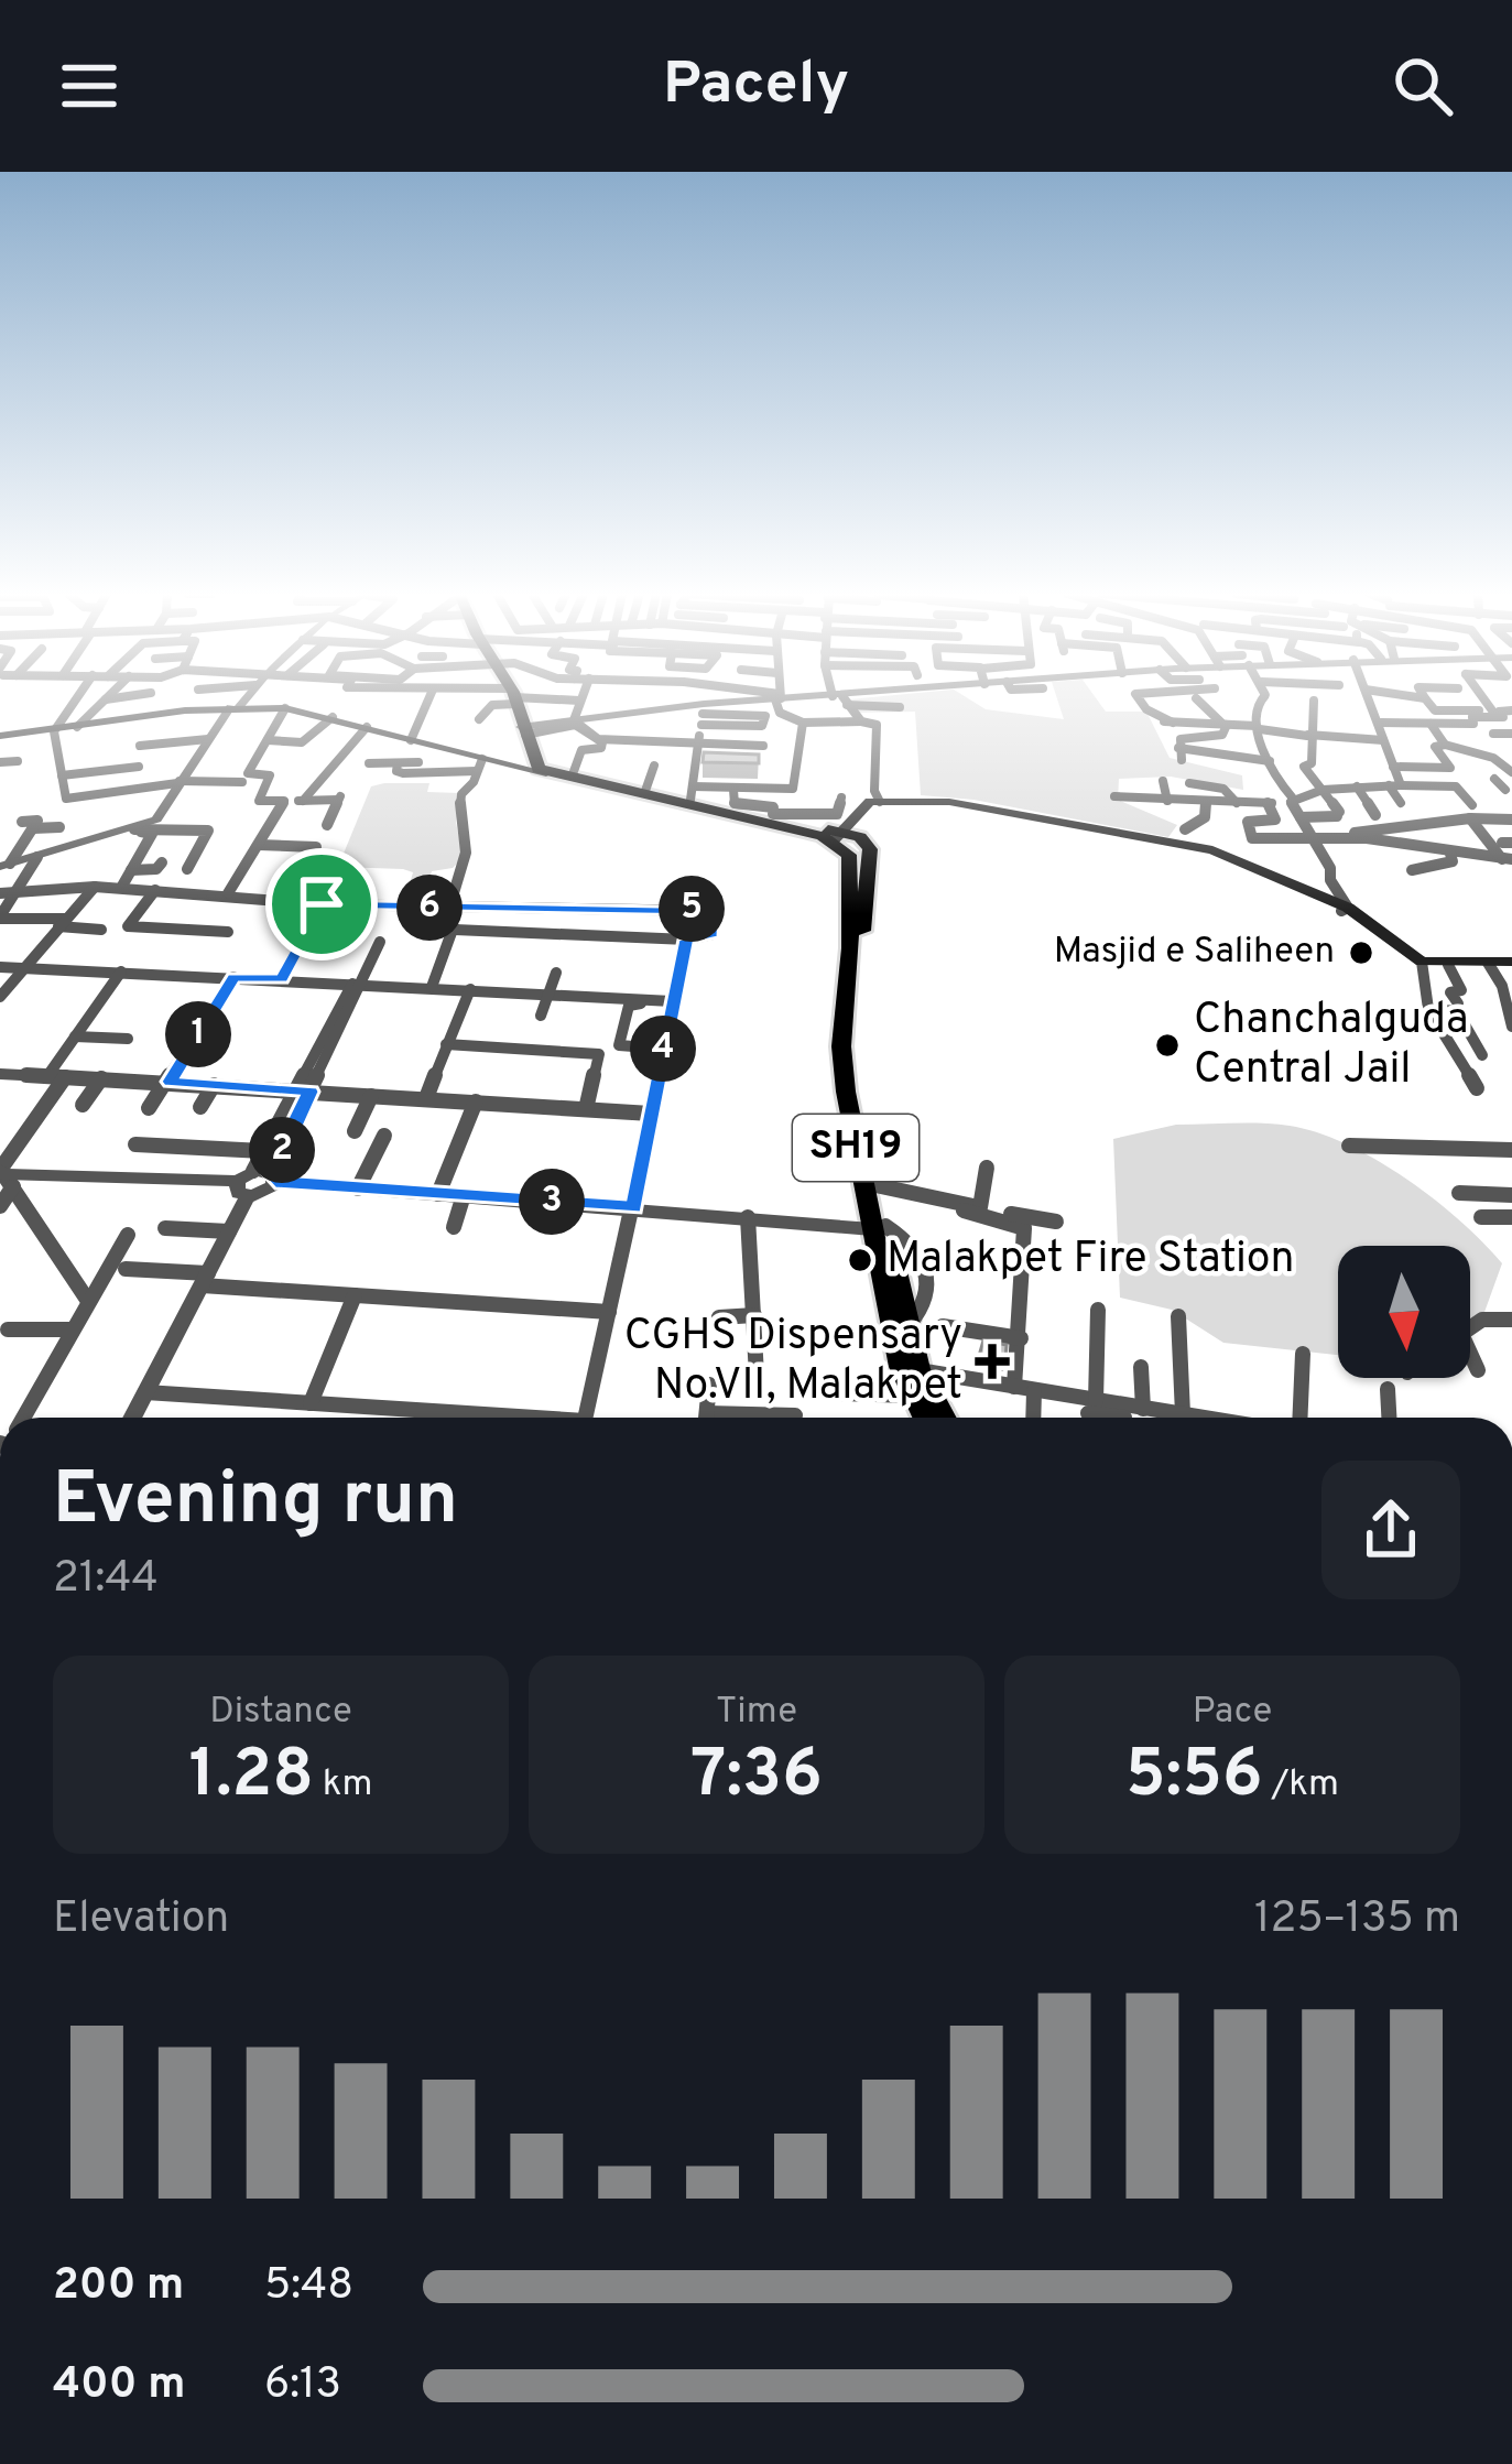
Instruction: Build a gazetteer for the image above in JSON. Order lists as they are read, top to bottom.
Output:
{
  "streets": {
    "main road": ["SH19"]
  },
  "places": {
    "other": ["Masjid e Saliheen", "Chanchalguda Central Jail", "Malakpet Fire Station"],
    "health": ["CGHS Dispensary No.VII, Malakpet"]
  },
  "north": "bottom",
  "page": {
    "header": "Pacely",
    "pins": [
      "6",
      "5",
      "1",
      "4",
      "2",
      "3"
    ],
    "heading": ["Evening run", "21:44"],
    "stats": [
      ["Distance", "1.28 km"],
      ["Time", "7:36"],
      ["Pace", "5:56 /km"]
    ],
    "chart": ["Elevation", "125–135 m"],
    "list": [
      {
        "name": "200 m",
        "note": "5:48"
      },
      {
        "name": "400 m",
        "note": "6:13"
      }
    ]
  }
}
